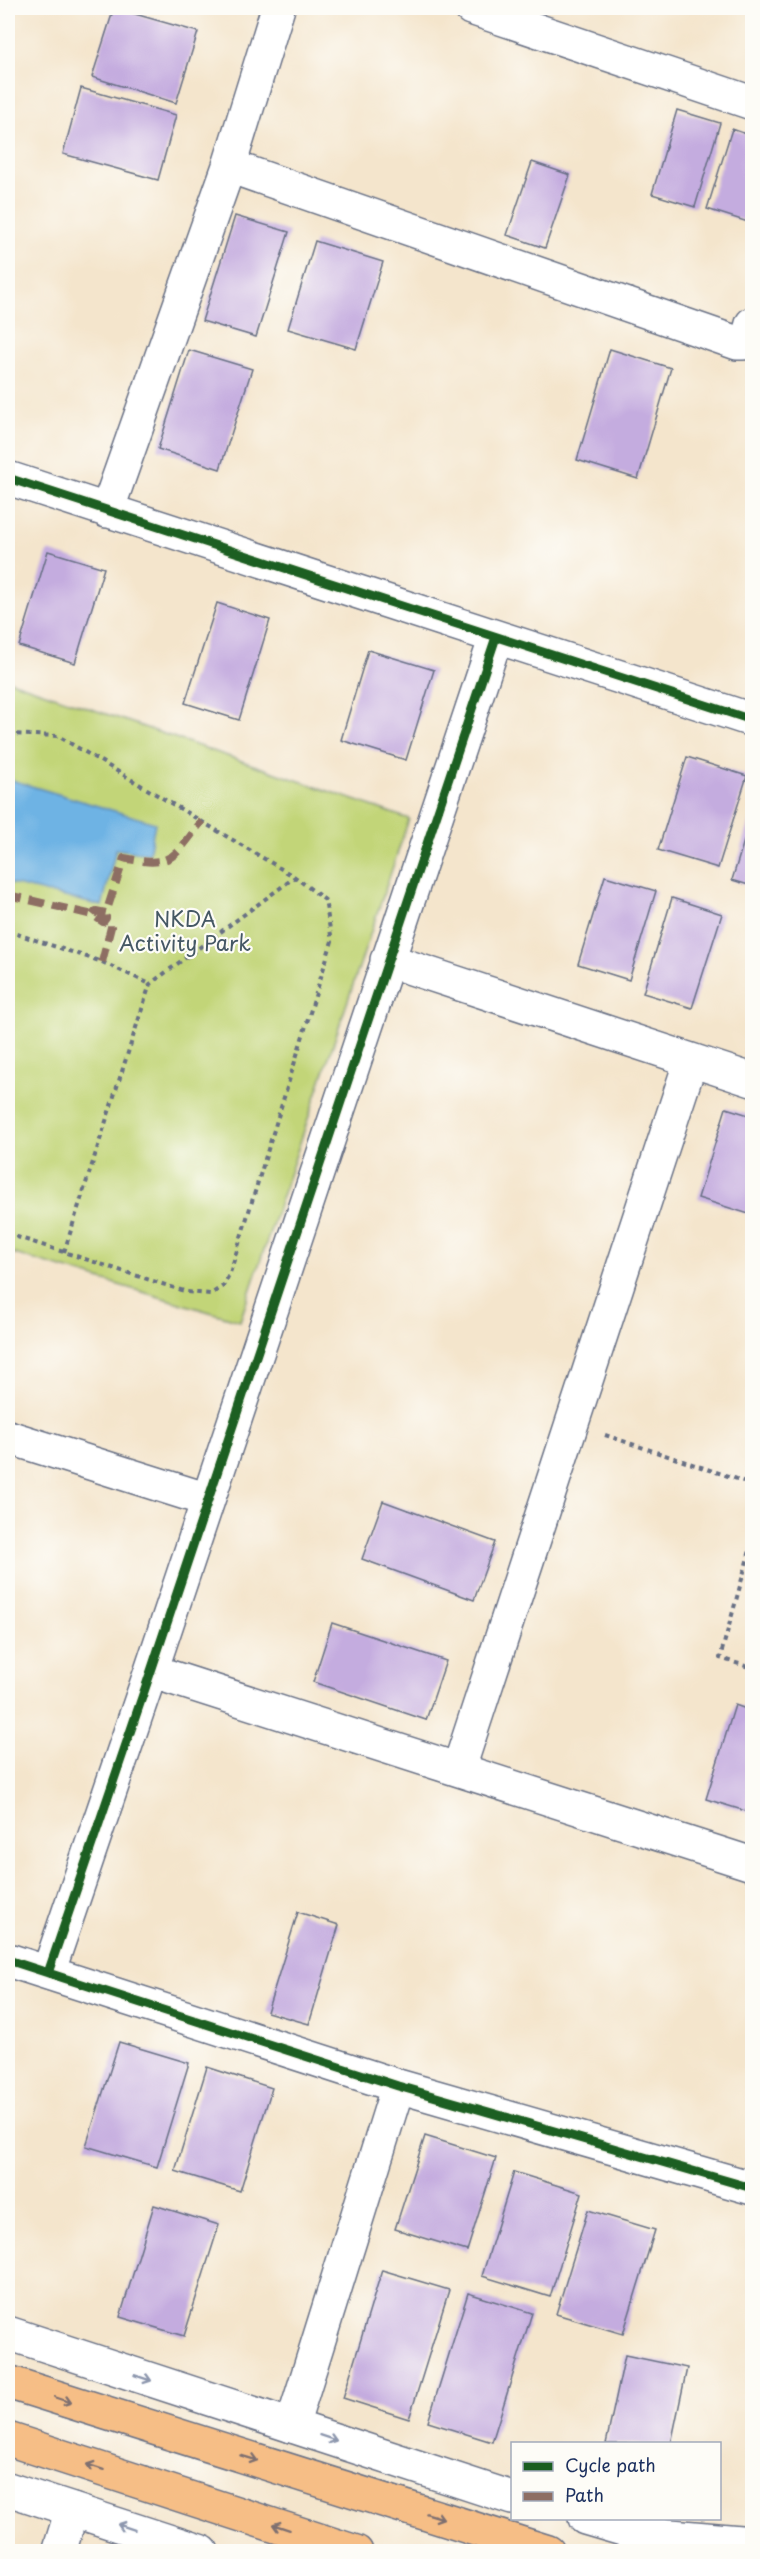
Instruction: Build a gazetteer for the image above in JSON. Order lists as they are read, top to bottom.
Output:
{
  "parks": ["NKDA Activity Park"],
  "legend": ["Cycle path", "Path"]
}
